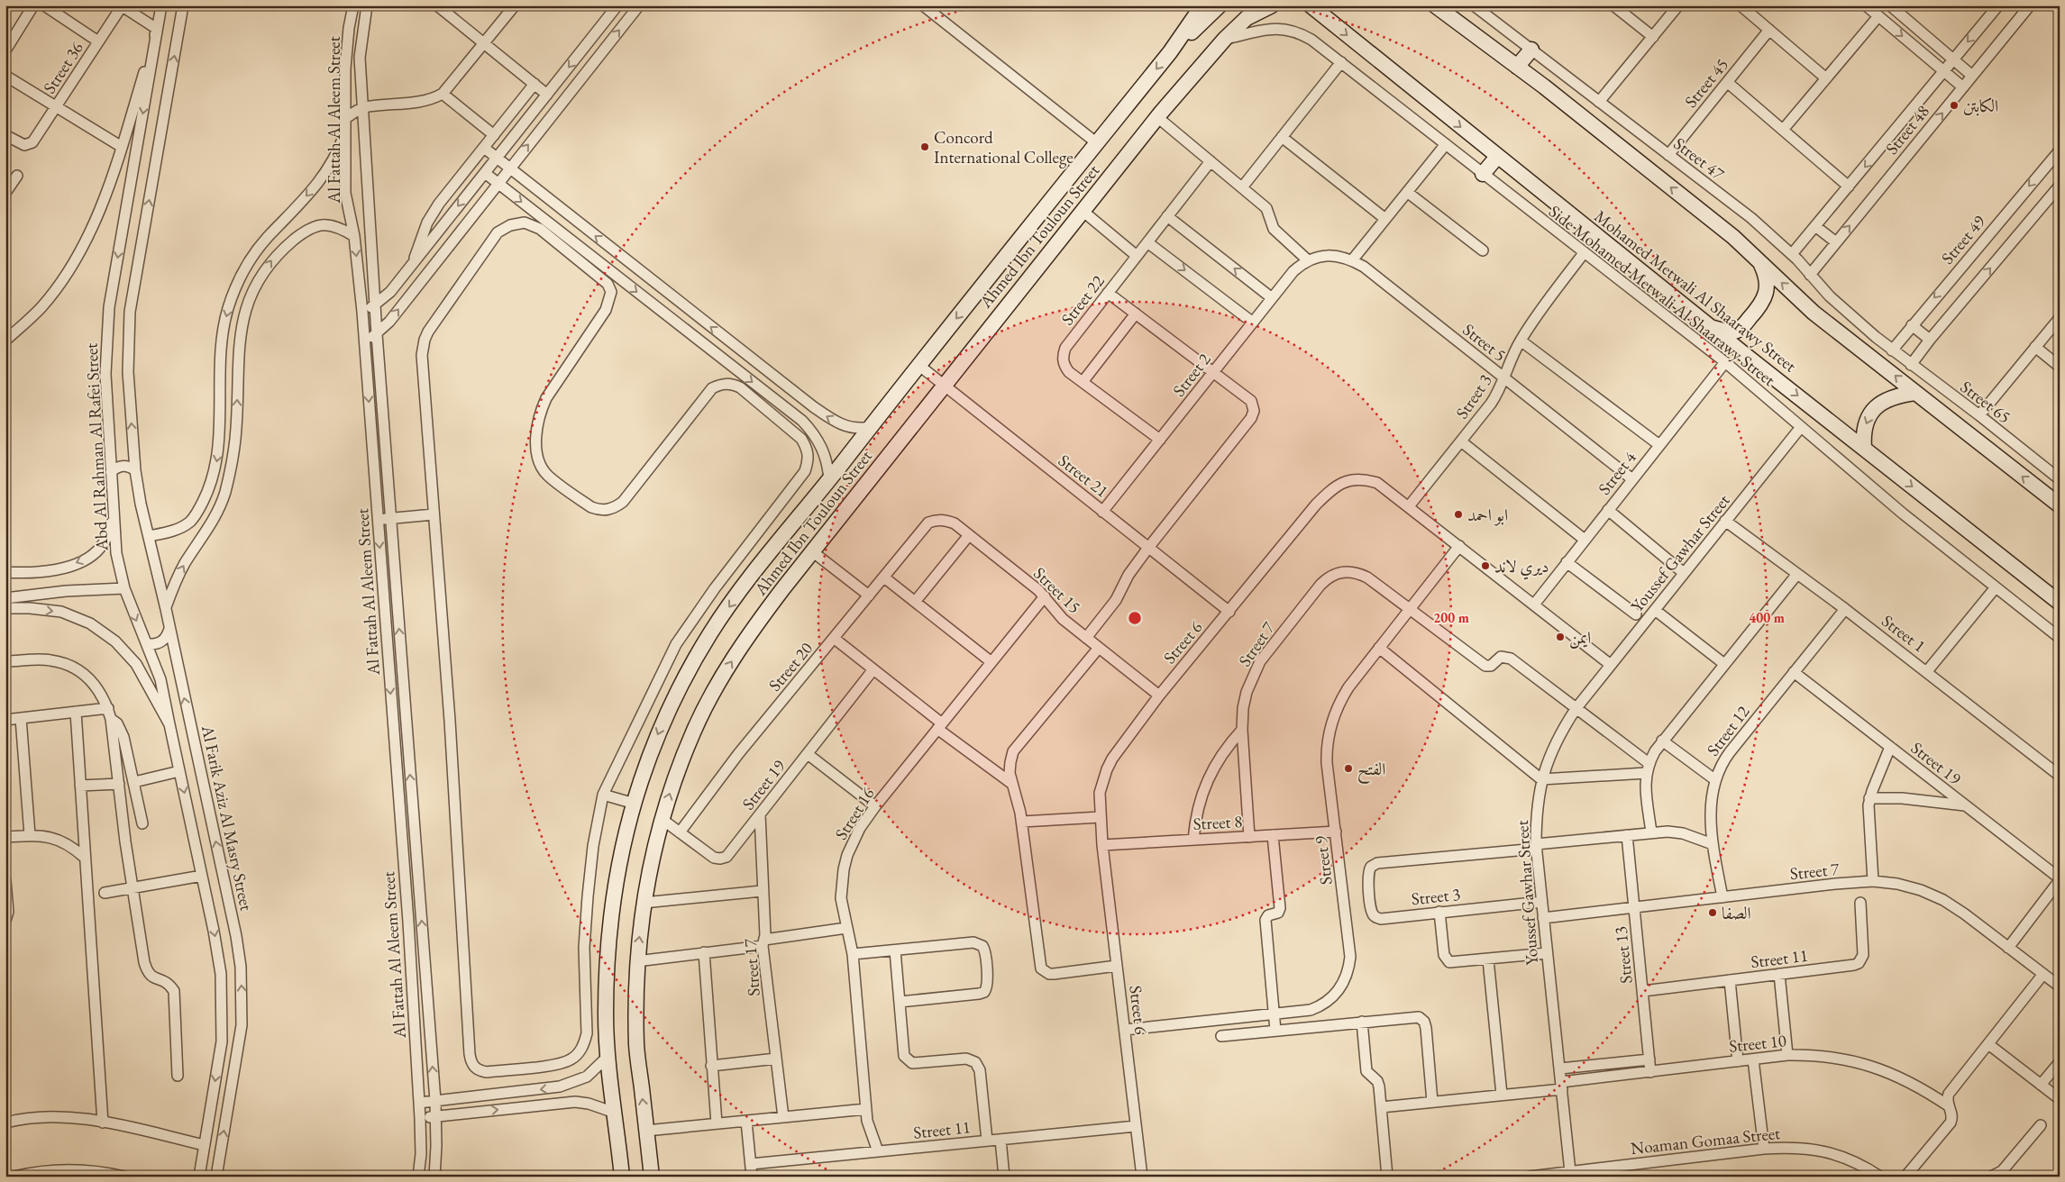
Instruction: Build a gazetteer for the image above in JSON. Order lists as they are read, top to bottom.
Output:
{
  "streets": {
    "street": [
      "Street 36",
      "Street 45",
      "Al Fattah Al Aleem Street",
      "Street 48",
      "Street 47",
      "Ahmed Ibn Touloun Street",
      "Street 49",
      "Mohamed Metwali Al Shaarawy Street",
      "Side Mohamed Metwali Al Shaarawy Street",
      "Street 22",
      "Street 5",
      "Street 2",
      "Street 3",
      "Street 65",
      "Abd Al Rahman Al Rafei Street",
      "Street 4",
      "Street 21",
      "Youssef Gawhar Street",
      "Street 15",
      "Street 1",
      "Street 6",
      "Street 7",
      "Street 20",
      "Street 12",
      "Street 19",
      "Street 16",
      "Al Farik Aziz Al Masry Street",
      "Street 8",
      "Street 9",
      "Street 13",
      "Street 11",
      "Street 17",
      "Street 10",
      "Noaman Gomaa Street"
    ]
  },
  "crossings": [
    ["Street 45", "Street 47"],
    ["Street 48", "Street 47"],
    ["Street 47", "Street 49"],
    ["Street 47", "Street 65"],
    ["Ahmed Ibn Touloun Street", "Side Mohamed Metwali Al Shaarawy Street"],
    ["Ahmed Ibn Touloun Street", "Street 21"],
    ["Ahmed Ibn Touloun Street", "Street 19"],
    ["Street 49", "Street 65"],
    ["Side Mohamed Metwali Al Shaarawy Street", "Street 3"],
    ["Side Mohamed Metwali Al Shaarawy Street", "Street 4"],
    ["Side Mohamed Metwali Al Shaarawy Street", "Youssef Gawhar Street"],
    ["Street 22", "Street 2"],
    ["Street 5", "Street 2"],
    ["Street 5", "Street 3"],
    ["Street 5", "Street 4"],
    ["Street 2", "Street 21"],
    ["Street 3", "Youssef Gawhar Street"],
    ["Street 3", "Street 6"],
    ["Abd Al Rahman Al Rafei Street", "Al Farik Aziz Al Masry Street"],
    ["Street 4", "Street 6"],
    ["Street 21", "Street 6"],
    ["Youssef Gawhar Street", "Street 1"],
    ["Youssef Gawhar Street", "Street 6"],
    ["Youssef Gawhar Street", "Street 7"],
    ["Youssef Gawhar Street", "Street 10"],
    ["Youssef Gawhar Street", "Noaman Gomaa Street"],
    ["Street 15", "Street 6"],
    ["Street 15", "Street 20"],
    ["Street 15", "Street 16"],
    ["Street 1", "Street 12"],
    ["Street 6", "Street 8"],
    ["Street 6", "Street 9"],
    ["Street 6", "Street 11"],
    ["Street 7", "Street 12"],
    ["Street 7", "Street 8"],
    ["Street 7", "Street 9"],
    ["Street 7", "Street 13"],
    ["Street 20", "Street 19"],
    ["Street 12", "Street 19"],
    ["Street 19", "Street 17"],
    ["Street 16", "Street 11"],
    ["Street 8", "Street 9"],
    ["Street 13", "Street 11"],
    ["Street 13", "Street 10"]
  ],
  "places": [
    "الكابتن",
    "Concord International College",
    "ابو احمد",
    "ديري لاند",
    "ايمن",
    "الفتح",
    "الصفا"
  ],
  "rings": ["200 m", "400 m"]
}
